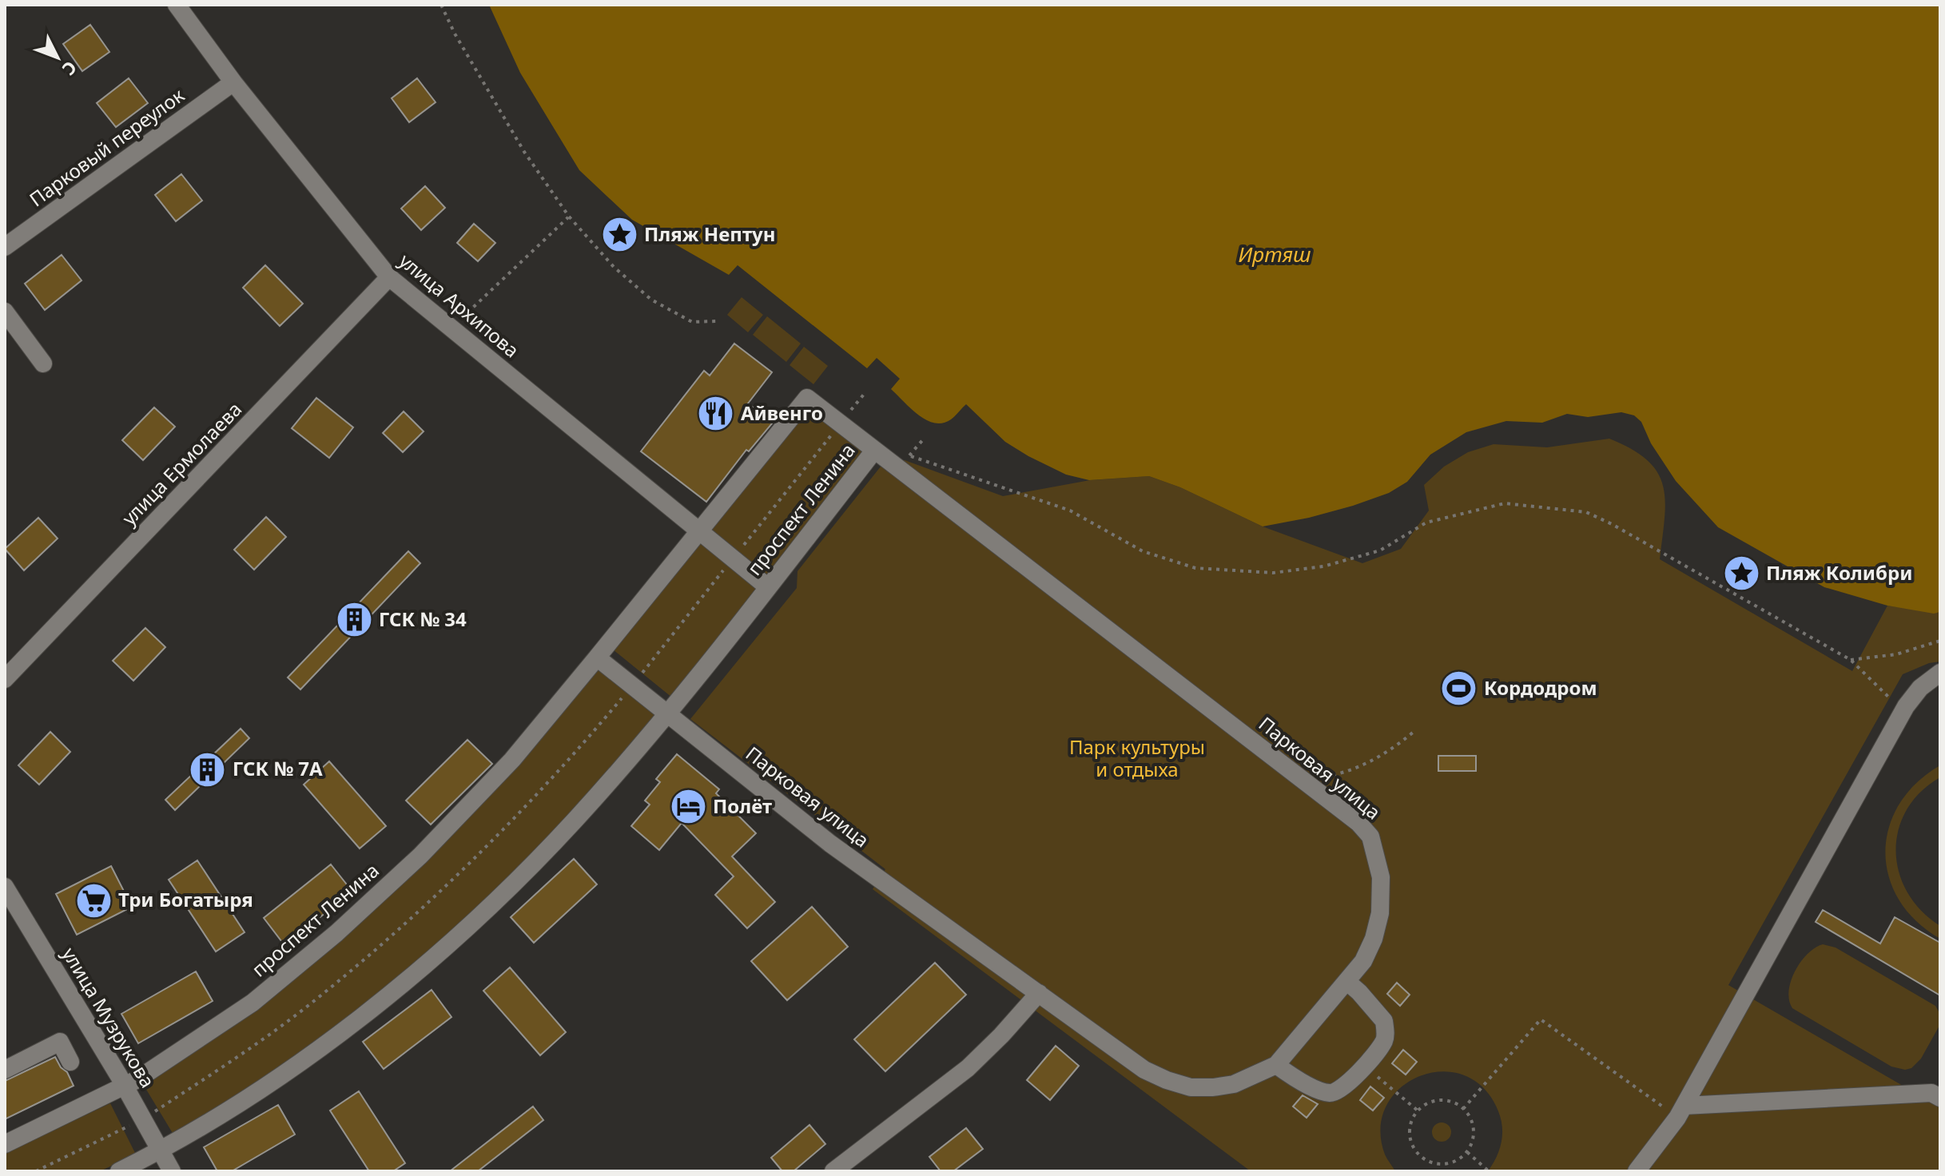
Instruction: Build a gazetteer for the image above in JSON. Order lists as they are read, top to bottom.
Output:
{
  "streets": {
    "street": [
      "Парковый переулок",
      "улица Архипова",
      "улица Ермолаева",
      "проспект Ленина",
      "Парковая улица",
      "улица Музрукова"
    ]
  },
  "crossings": [
    ["Парковый переулок", "улица Архипова"],
    ["улица Архипова", "улица Ермолаева"],
    ["улица Архипова", "проспект Ленина"],
    ["проспект Ленина", "Парковая улица"],
    ["проспект Ленина", "улица Музрукова"]
  ],
  "water": ["Иртяш"],
  "parks": ["Парк культуры и отдыха"],
  "places": {
    "place": ["Пляж Нептун", "Пляж Колибри"],
    "restaurant": ["Айвенго"],
    "building": ["ГСК № 34", "ГСК № 7А"],
    "sports": ["Кордодром"],
    "hotel": ["Полёт"],
    "supermarket": ["Три Богатыря"]
  },
  "north": "bottom right"
}
